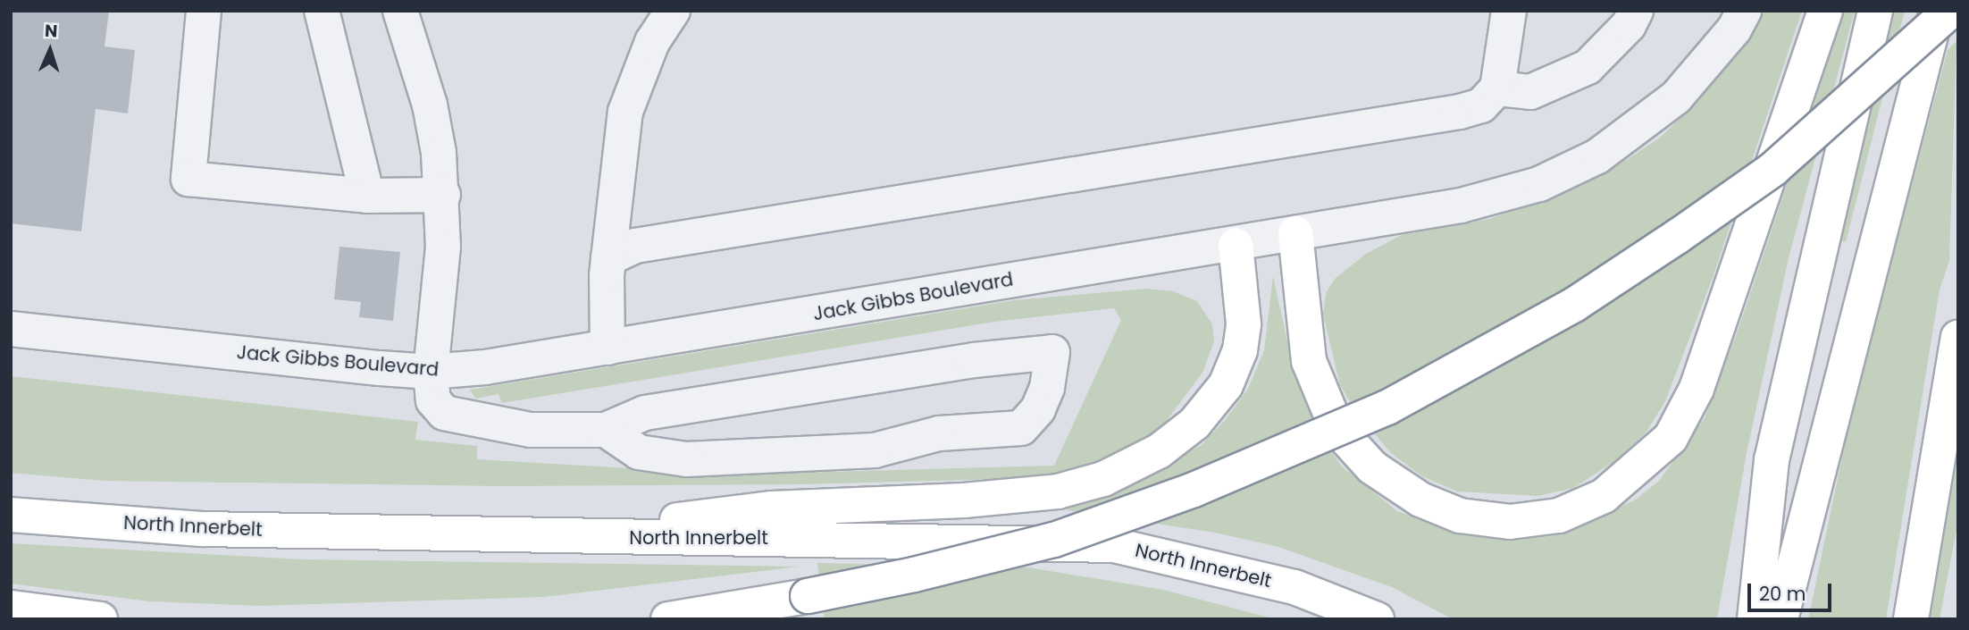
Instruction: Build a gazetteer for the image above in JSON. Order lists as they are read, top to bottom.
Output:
{
  "streets": {
    "highway": ["North Innerbelt"],
    "street": ["Jack Gibbs Boulevard"]
  },
  "scale_bar": "20 m",
  "north": "top"
}
